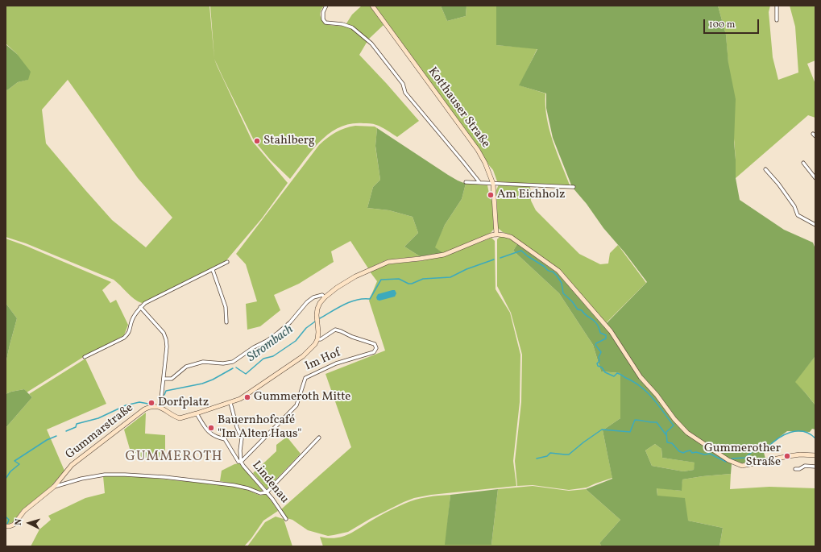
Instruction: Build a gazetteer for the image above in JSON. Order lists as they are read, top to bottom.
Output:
{
  "streets": {
    "street": [
      "Kotthauser Straße",
      "Im Hof",
      "Gummarstraße",
      "Lindenau"
    ]
  },
  "crossings": [
    ["Im Hof", "Lindenau"]
  ],
  "districts": ["GUMMEROTH"],
  "water": ["Strombach"],
  "places": [
    "Stahlberg",
    "Am Eichholz",
    "Gummeroth Mitte",
    "Dorfplatz",
    "Bauernhofcafé \"Im Alten Haus\"",
    "Gummerother Straße"
  ],
  "scale_bar": "100 m",
  "north": "left"
}
